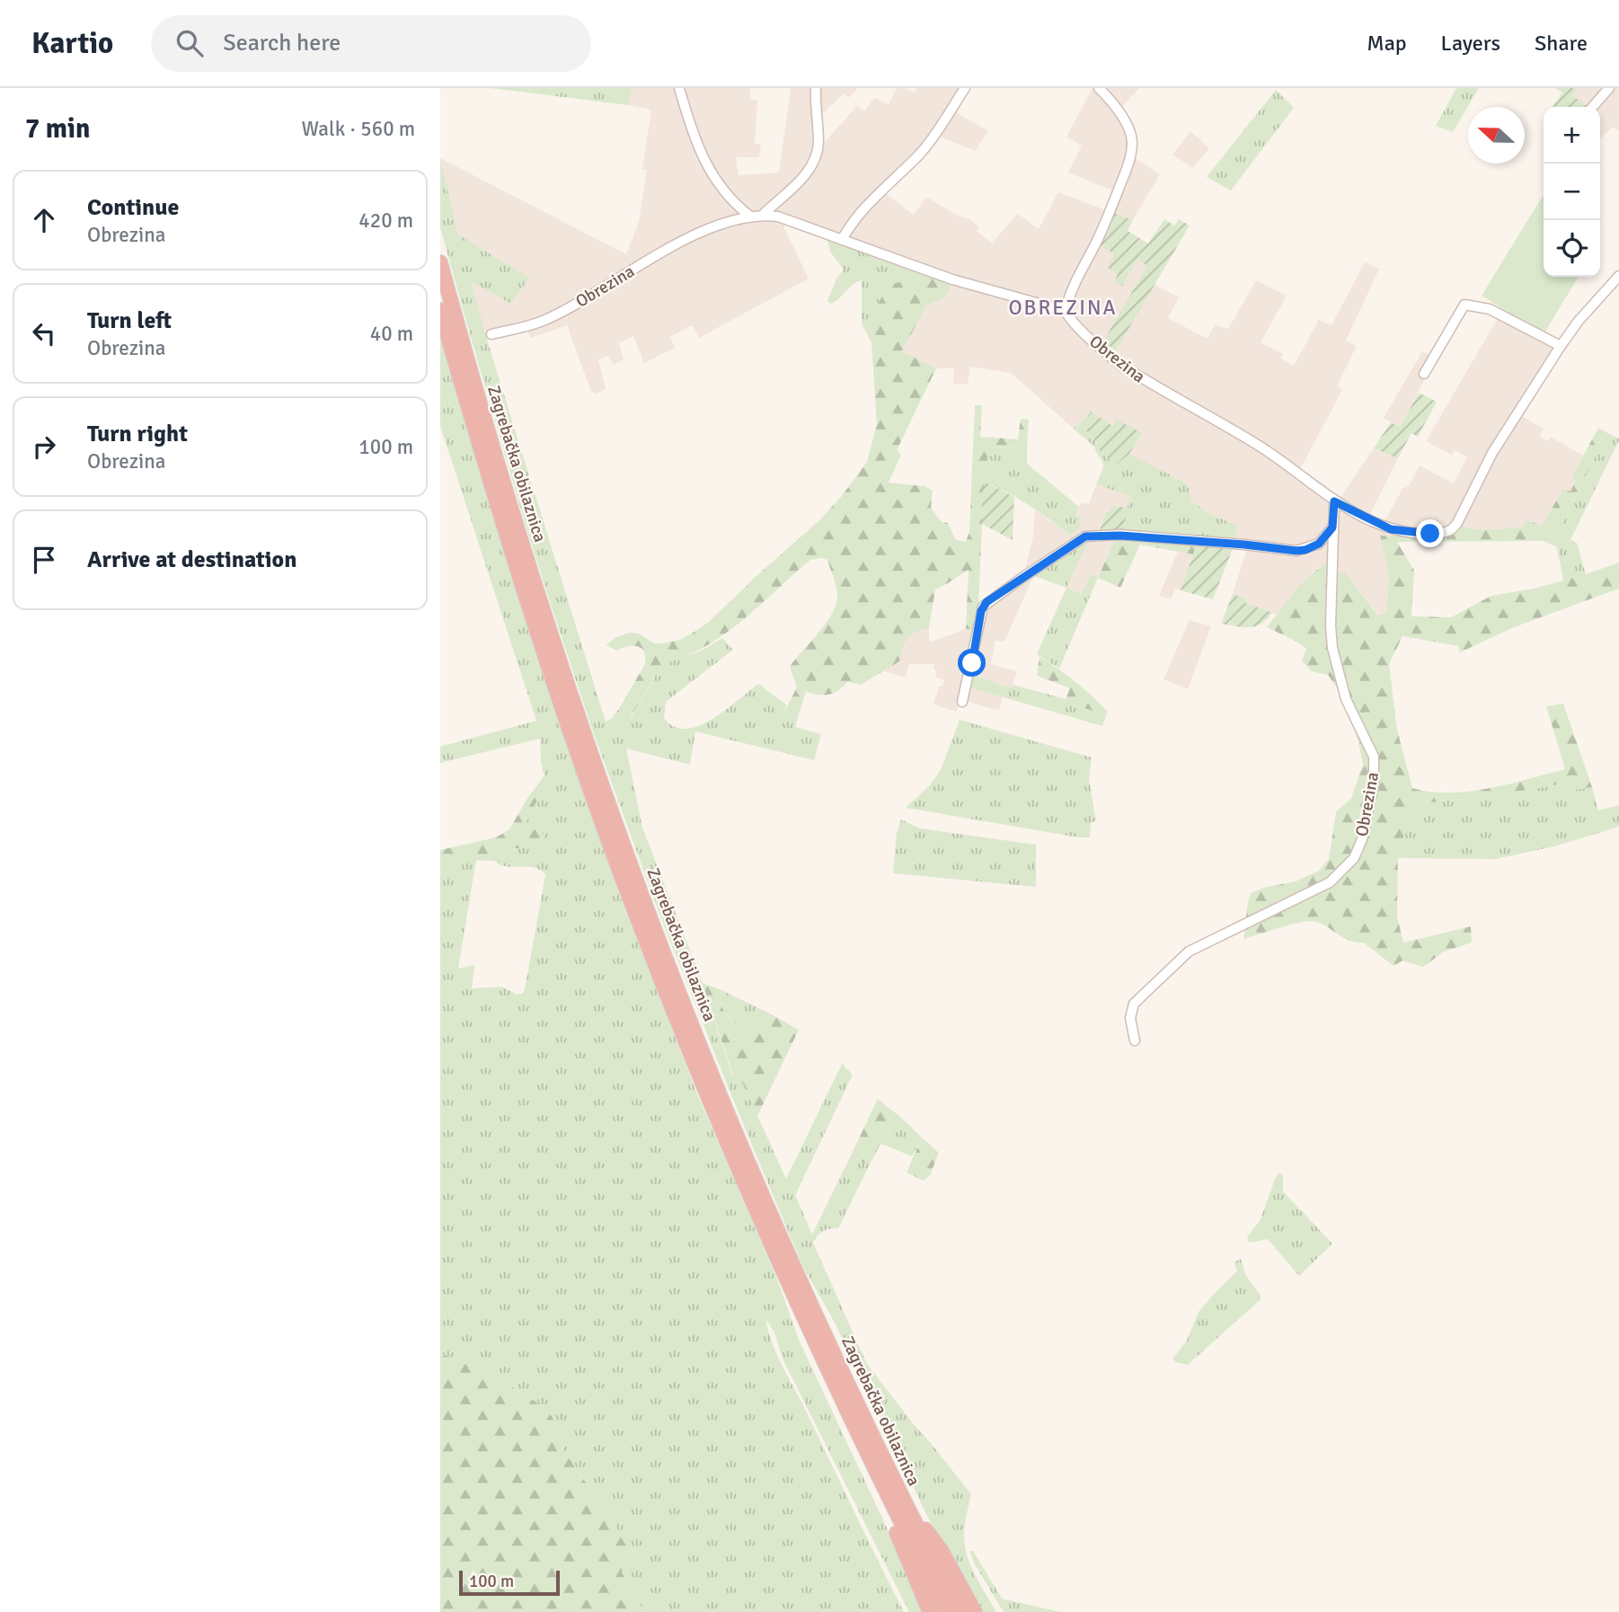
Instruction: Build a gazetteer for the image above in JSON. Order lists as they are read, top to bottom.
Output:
{
  "streets": {
    "highway": ["Zagrebačka obilaznica"],
    "street": ["Obrezina"]
  },
  "districts": ["OBREZINA"],
  "scale_bar": "100 m",
  "north": "left",
  "page": {
    "header": "Kartio",
    "search": "Search here",
    "nav": ["Map", "Layers", "Share"],
    "heading": ["7 min", "Walk · 560 m"],
    "map_buttons": ["+", "−"],
    "list": [
      ["Continue", "Obrezina", "420 m"],
      ["Turn left", "Obrezina", "40 m"],
      ["Turn right", "Obrezina", "100 m"],
      "Arrive at destination"
    ],
    "scale": "100 m"
  }
}
